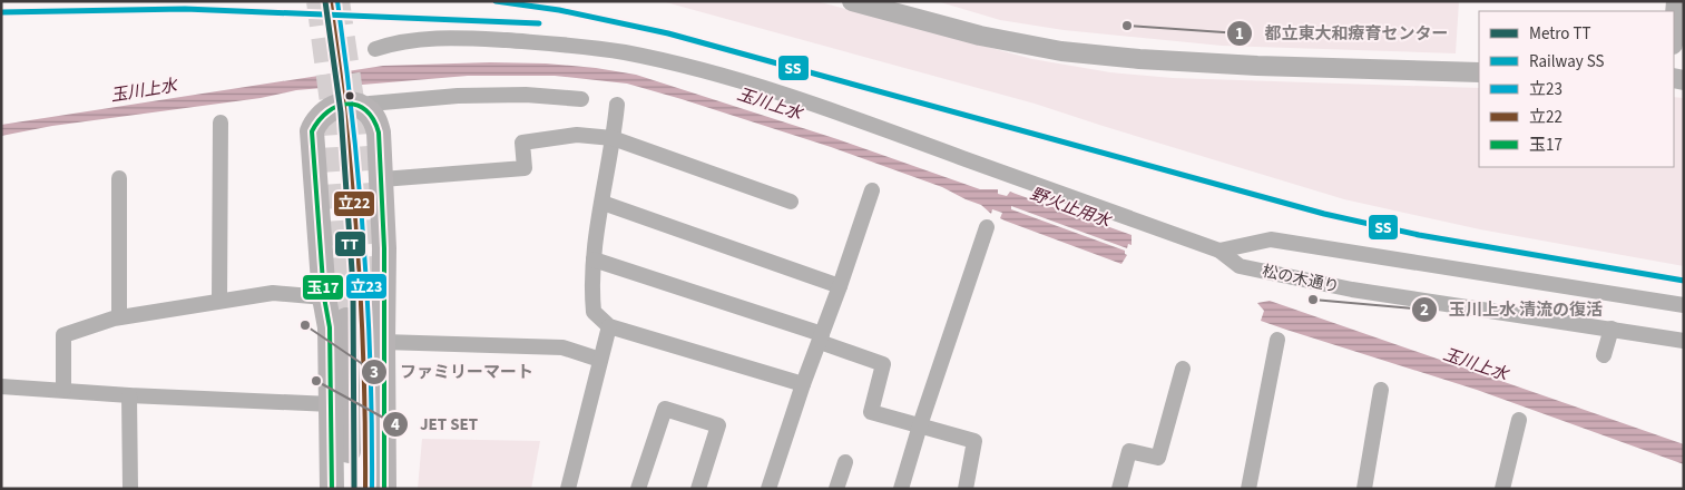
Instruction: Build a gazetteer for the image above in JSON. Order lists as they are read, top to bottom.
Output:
{
  "streets": {
    "street": ["松の木通り"]
  },
  "water": ["玉川上水", "野火止用水"],
  "places": [
    "都立東大和療育センター",
    "玉川上水 清流の復活",
    "ファミリーマート",
    "JET SET"
  ],
  "lines": [
    "metro line TT",
    "rail line SS",
    "transit line 立23",
    "transit line 立22",
    "transit line 玉17"
  ],
  "legend": [
    "Metro TT",
    "Railway SS",
    "立23",
    "立22",
    "玉17"
  ]
}
